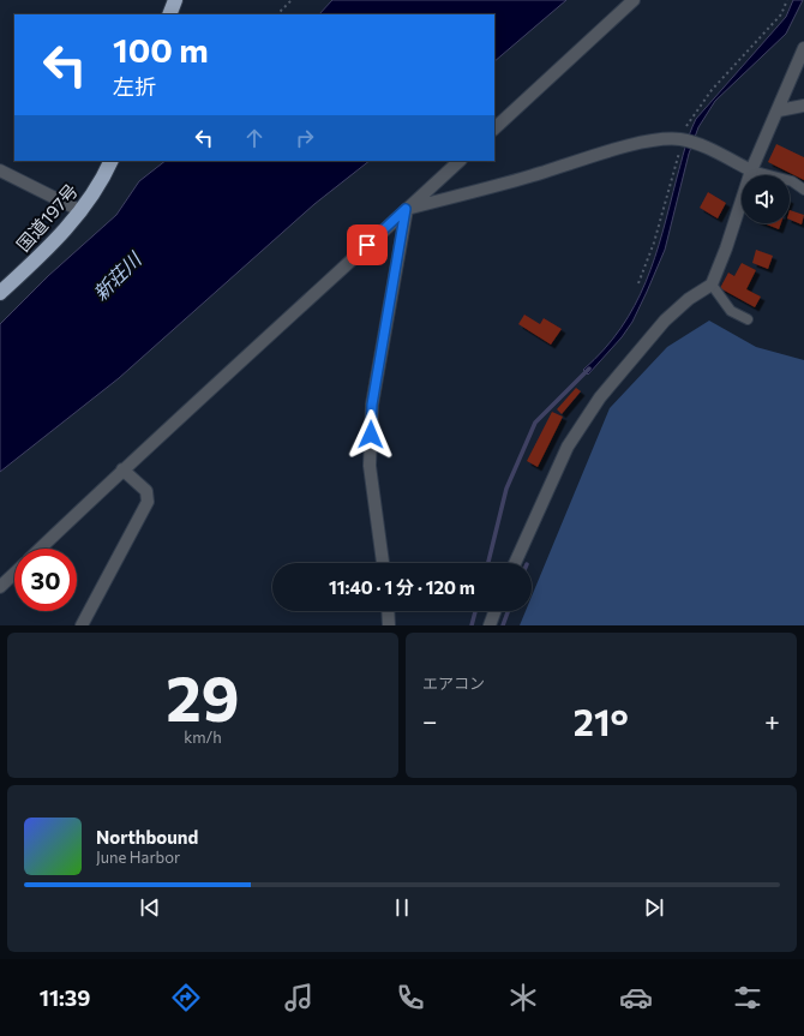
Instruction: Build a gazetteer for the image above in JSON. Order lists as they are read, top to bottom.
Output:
{
  "streets": {
    "highway": ["国道197号"]
  },
  "water": ["新荘川"],
  "page": {
    "turn": ["100 m", "左折"],
    "limit": "30",
    "trip": "11:40 · 1 分 · 120 m",
    "tile": [
      ["29", "km/h"],
      "エアコン"
    ],
    "heat": ["−", "21°", "+"],
    "song": ["Northbound", "June Harbor"],
    "tabs": "11:39"
  }
}
